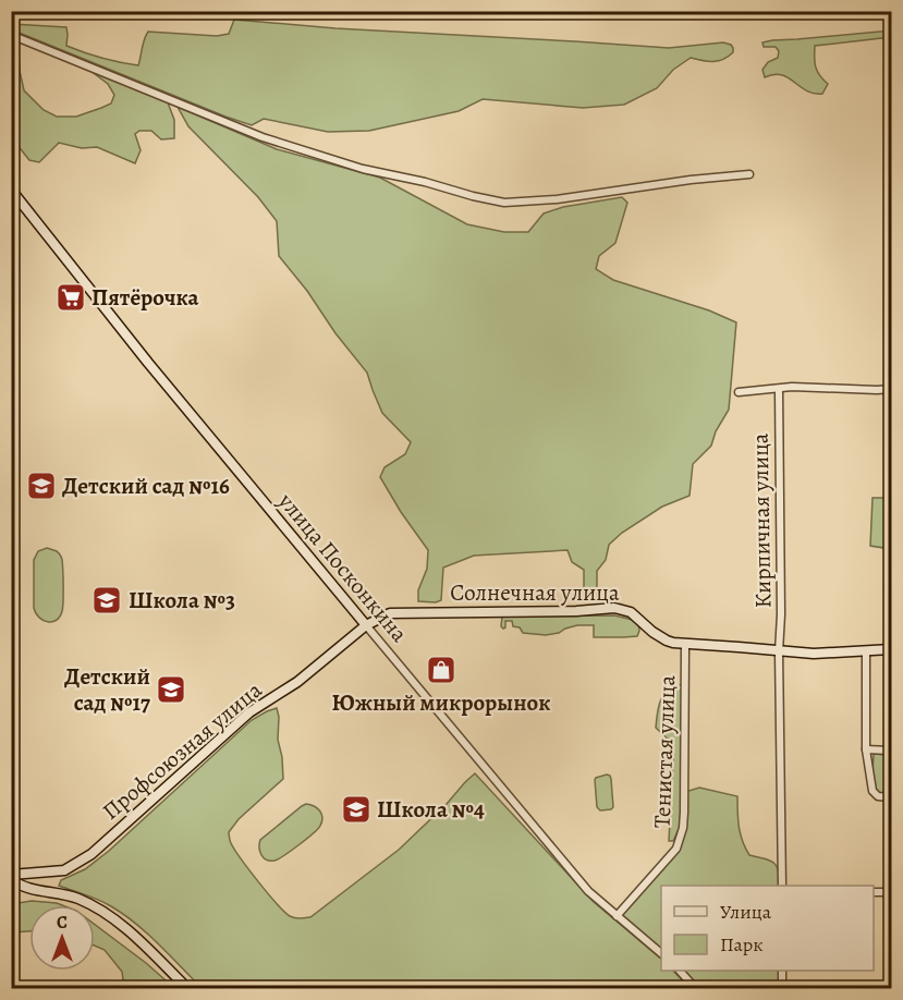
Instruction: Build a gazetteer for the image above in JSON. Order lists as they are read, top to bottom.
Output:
{
  "streets": {
    "street": [
      "Кирпичная улица",
      "улица Посконкина",
      "Солнечная улица",
      "Профсоюзная улица",
      "Тенистая улица"
    ]
  },
  "crossings": [
    ["Кирпичная улица", "Солнечная улица"],
    ["улица Посконкина", "Солнечная улица"],
    ["улица Посконкина", "Профсоюзная улица"],
    ["улица Посконкина", "Тенистая улица"],
    ["Солнечная улица", "Профсоюзная улица"],
    ["Солнечная улица", "Тенистая улица"]
  ],
  "places": {
    "supermarket": ["Пятёрочка"],
    "school or university": [
      "Детский сад №16",
      "Школа №3",
      "Детский сад №17",
      "Школа №4"
    ],
    "shop": ["Южный микрорынок"]
  },
  "legend": ["Улица", "Парк"],
  "north": "top"
}
